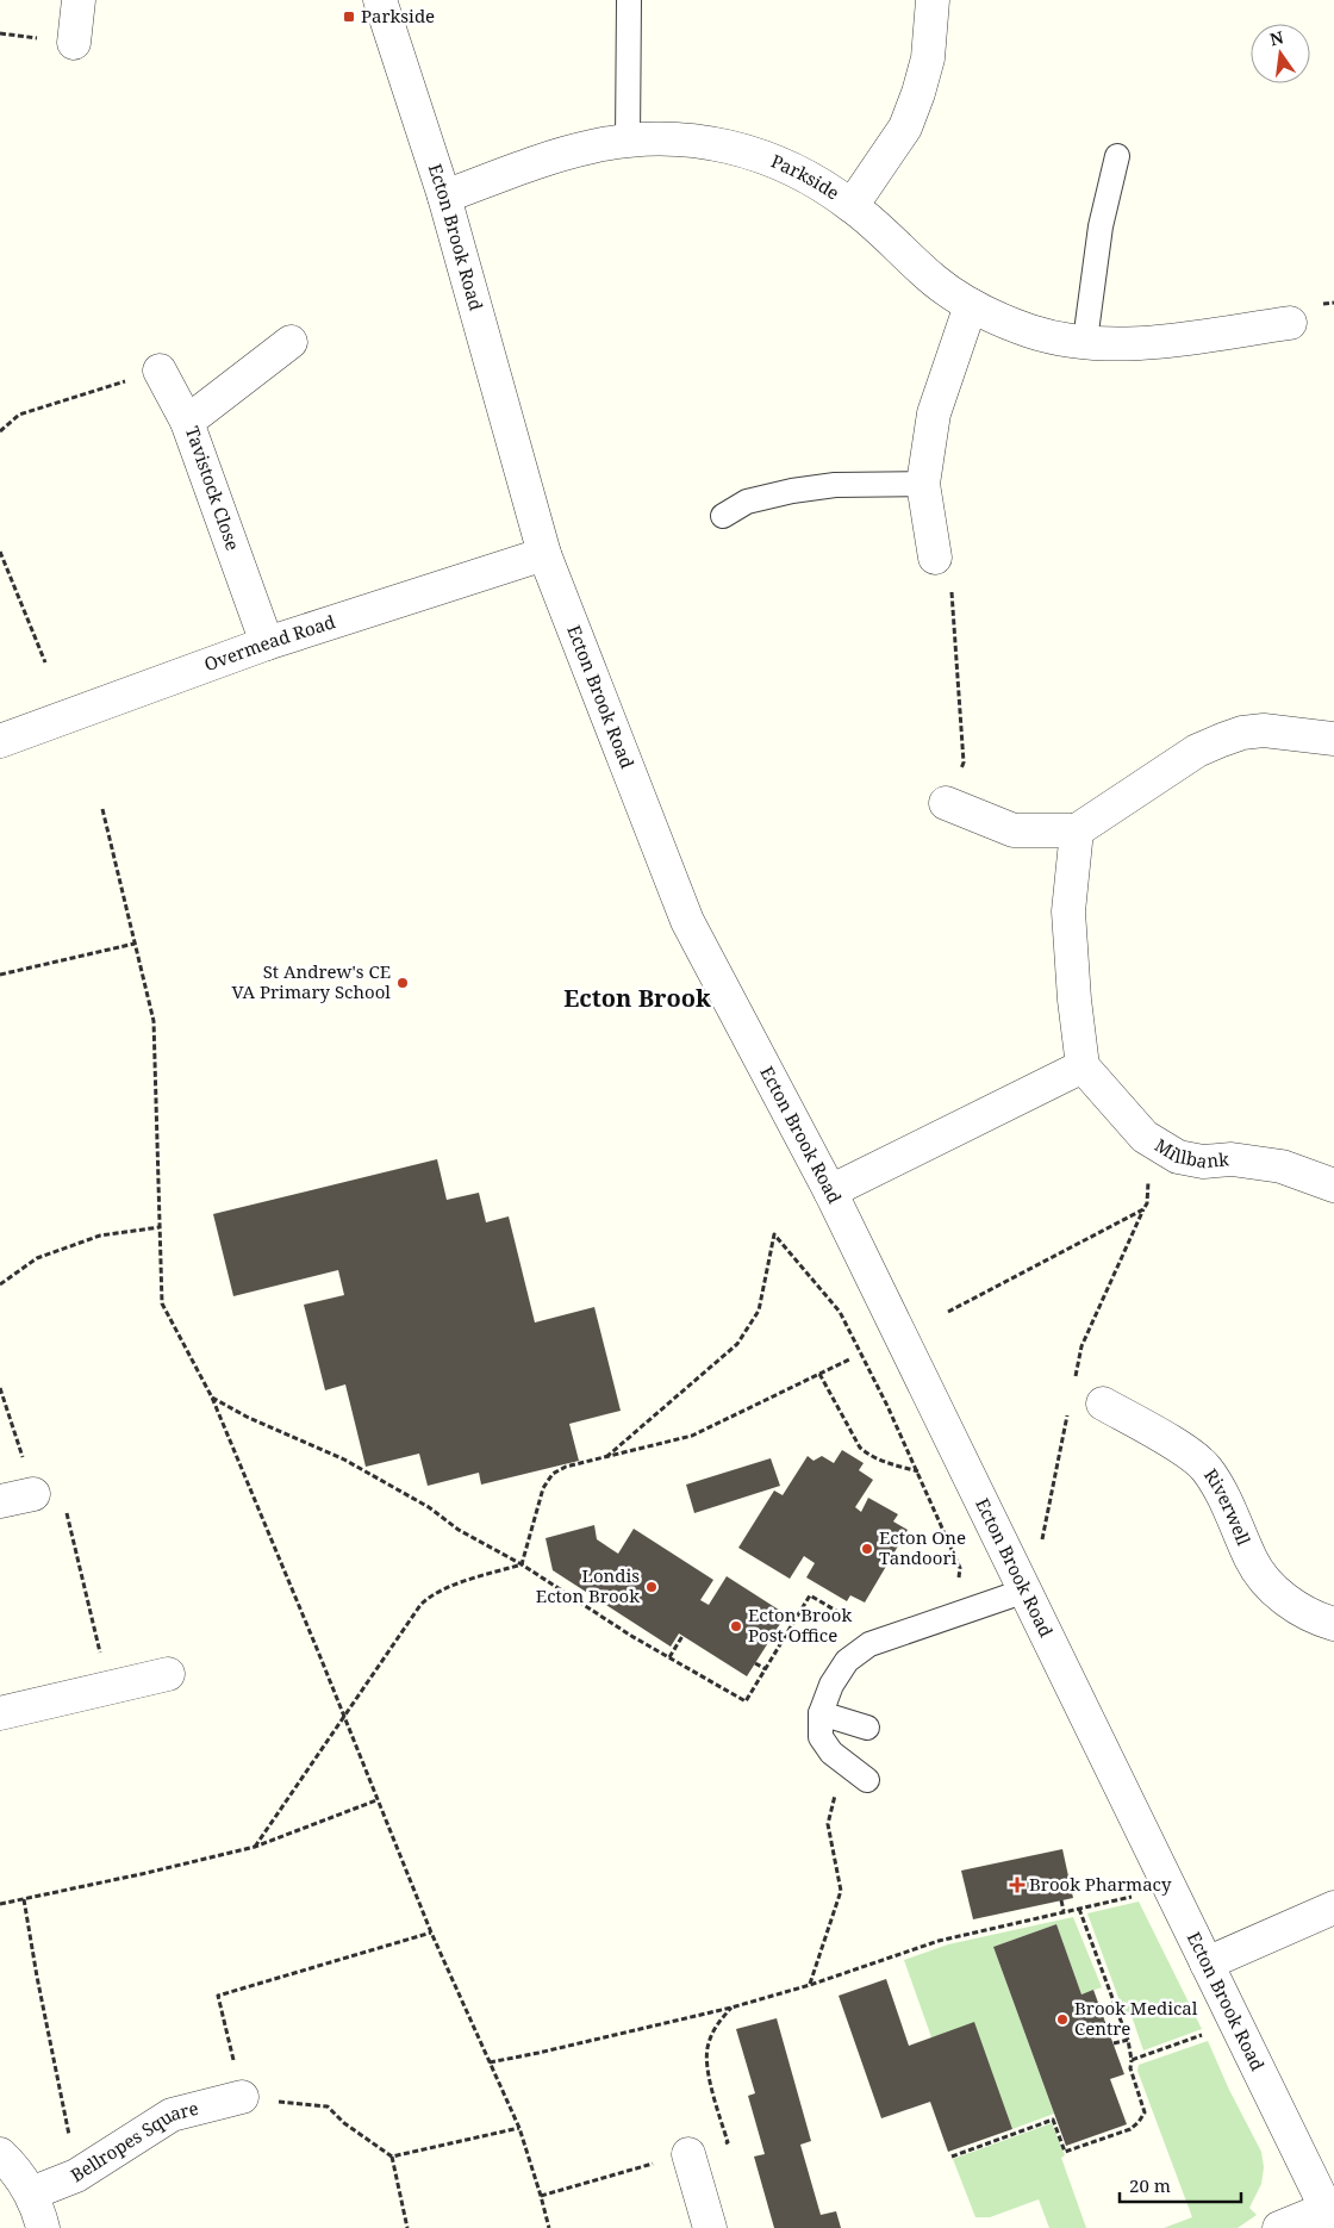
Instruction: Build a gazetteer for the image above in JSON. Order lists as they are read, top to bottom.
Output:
{
  "streets": {
    "street": [
      "Parkside",
      "Ecton Brook Road",
      "Tavistock Close",
      "Overmead Road",
      "Millbank",
      "Riverwell",
      "Bellropes Square"
    ]
  },
  "crossings": [
    ["Parkside", "Ecton Brook Road"],
    ["Ecton Brook Road", "Overmead Road"],
    ["Tavistock Close", "Overmead Road"]
  ],
  "districts": ["Ecton Brook"],
  "places": {
    "transit": ["Parkside"],
    "other": [
      "St Andrew's CE VA Primary School",
      "Ecton One Tandoori",
      "Londis Ecton Brook",
      "Ecton Brook Post Office",
      "Brook Medical Centre"
    ],
    "health": ["Brook Pharmacy"]
  },
  "scale_bar": "20 m",
  "north": "top"
}
